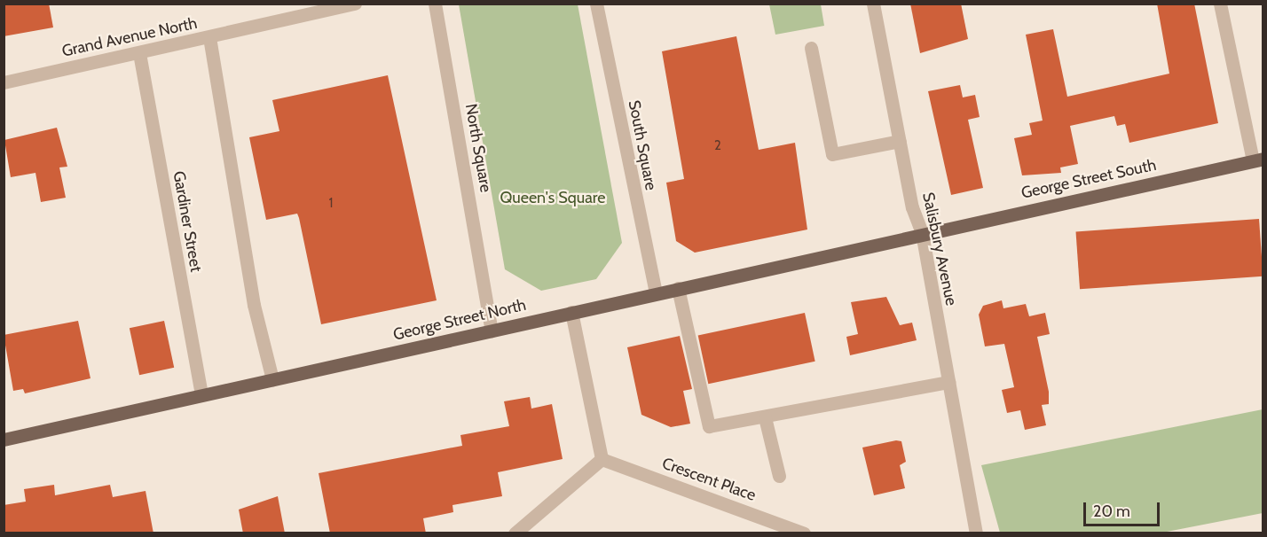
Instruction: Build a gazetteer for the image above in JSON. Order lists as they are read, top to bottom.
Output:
{
  "streets": {
    "main road": ["George Street South", "George Street North"],
    "street": [
      "Grand Avenue North",
      "South Square",
      "North Square",
      "Gardiner Street",
      "Salisbury Avenue",
      "Crescent Place"
    ]
  },
  "crossings": [
    ["Grand Avenue North", "Gardiner Street"],
    ["South Square", "George Street North"],
    ["North Square", "George Street North"],
    ["George Street South", "Salisbury Avenue"],
    ["George Street South", "George Street North"],
    ["Gardiner Street", "George Street North"],
    ["Salisbury Avenue", "George Street North"]
  ],
  "parks": ["Queen's Square"],
  "house_numbers": ["2", "1"],
  "scale_bar": "20 m"
}
